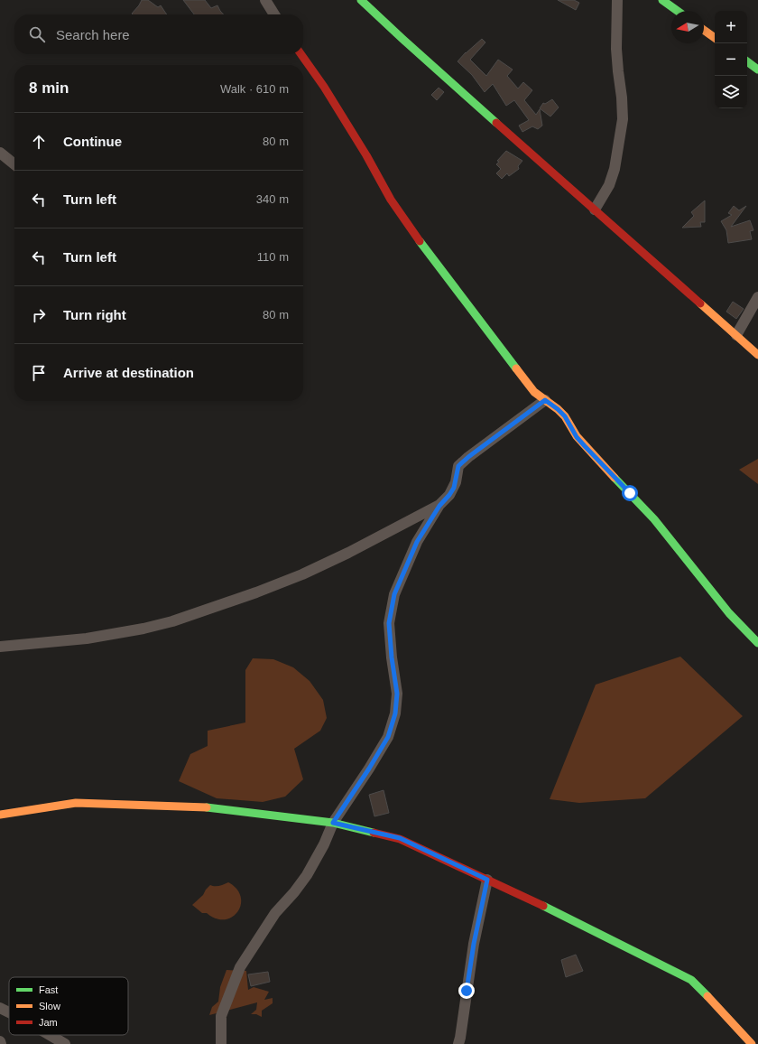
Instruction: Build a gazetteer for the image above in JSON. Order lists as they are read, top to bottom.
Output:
{
  "legend": ["Fast", "Slow", "Jam"],
  "north": "left",
  "page": {
    "map_buttons": ["+", "−"],
    "search": "Search here",
    "heading": ["8 min", "Walk · 610 m"],
    "list": [
      ["Continue", "80 m"],
      ["Turn left", "340 m"],
      ["Turn left", "110 m"],
      ["Turn right", "80 m"],
      "Arrive at destination"
    ]
  }
}
